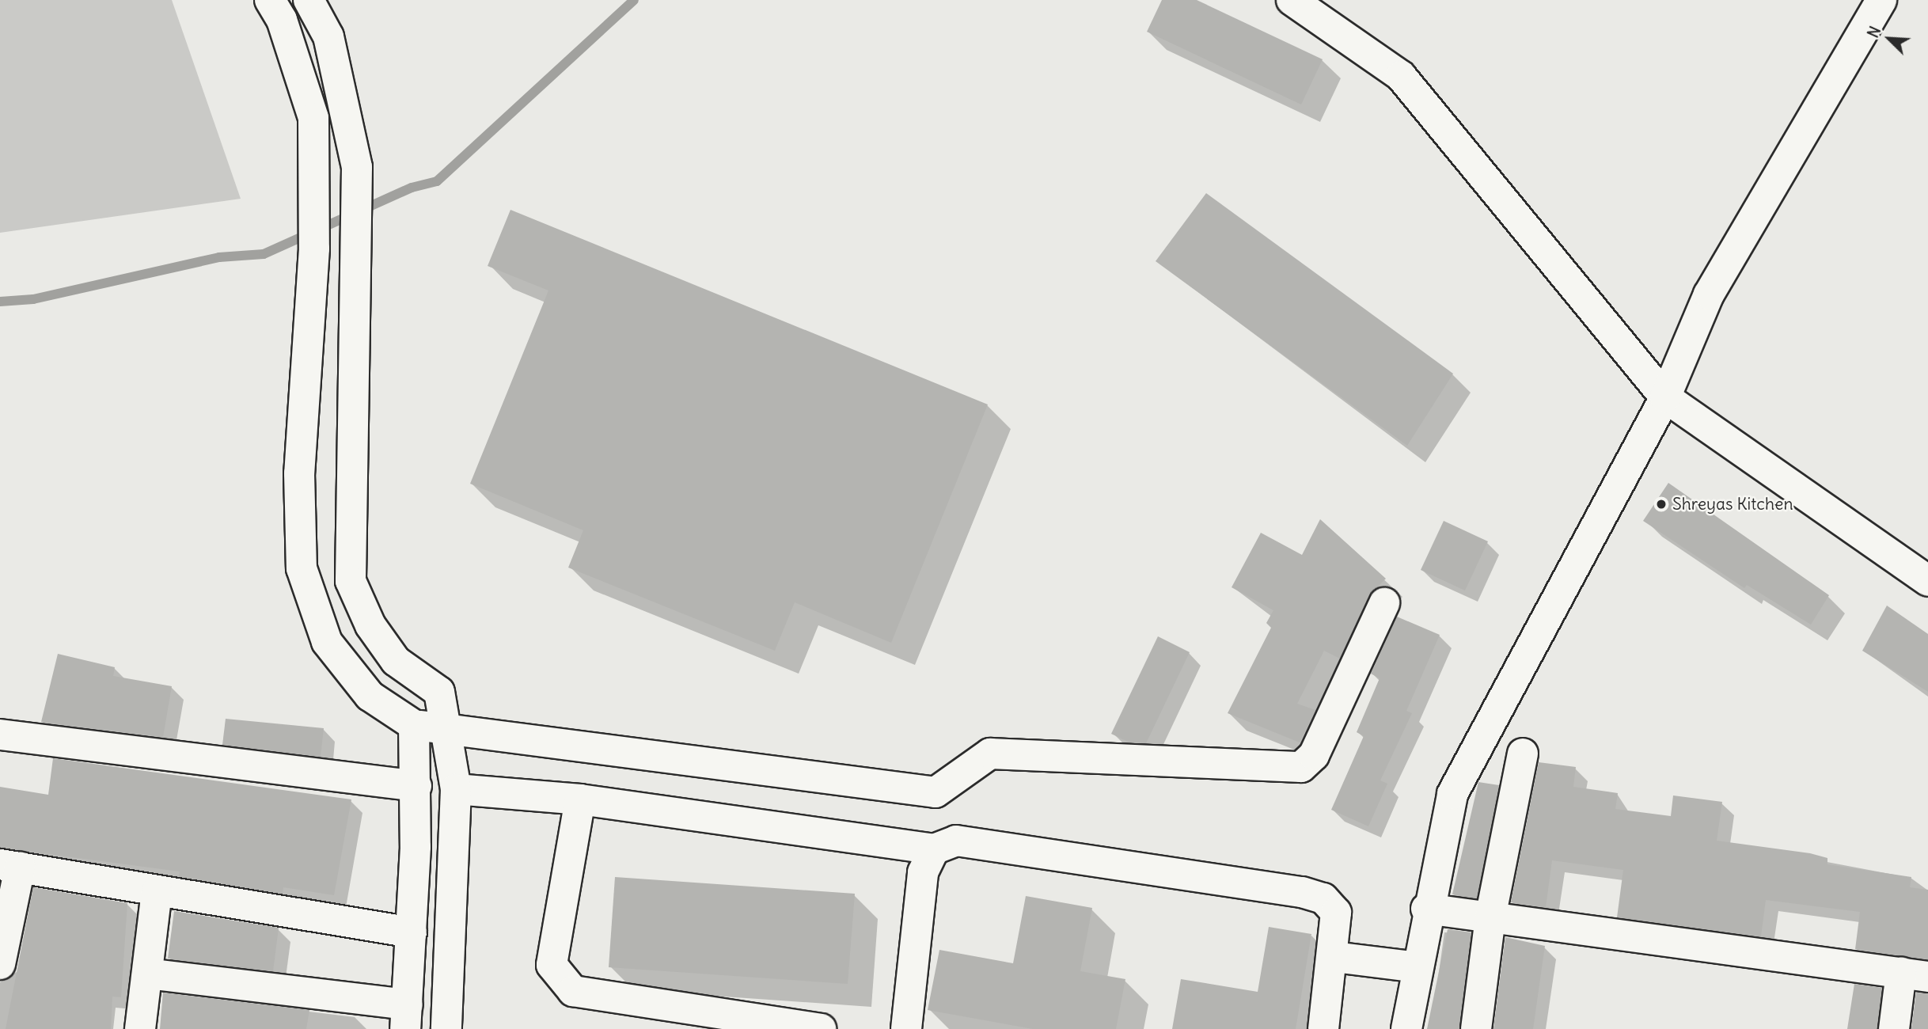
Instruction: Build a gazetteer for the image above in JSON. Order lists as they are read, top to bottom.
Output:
{
  "places": ["Shreyas Kitchen"],
  "north": "top left"
}
